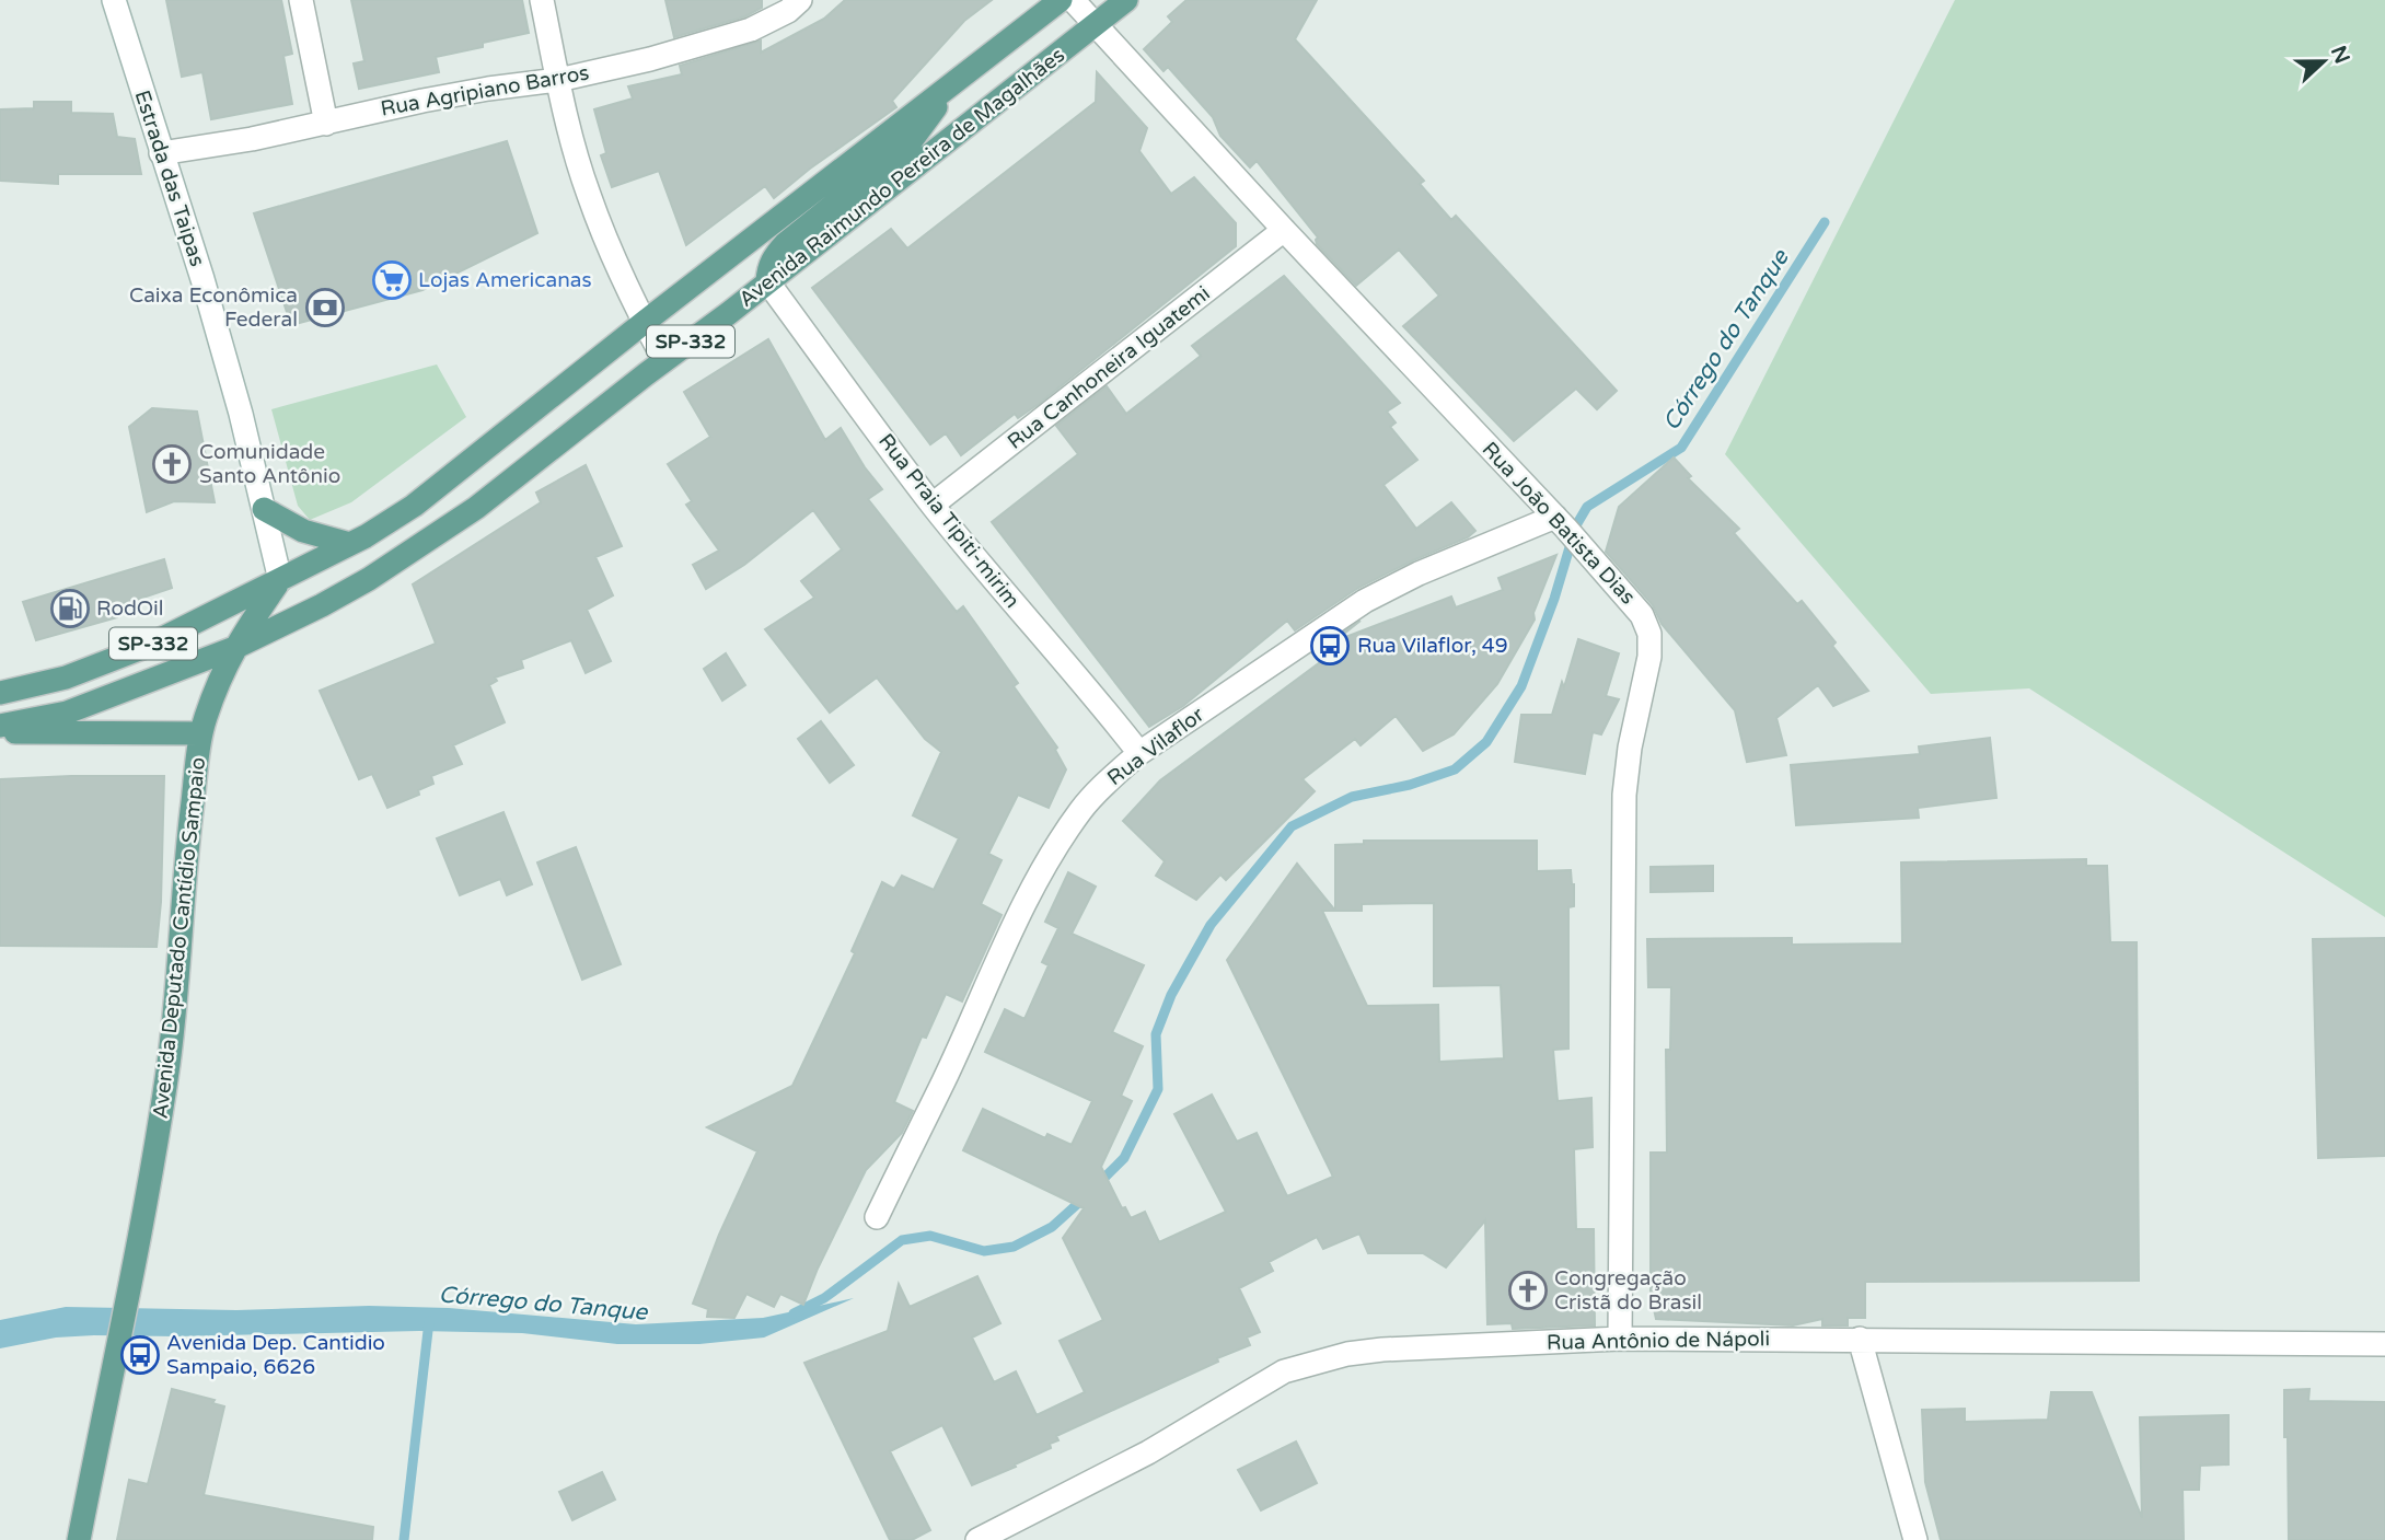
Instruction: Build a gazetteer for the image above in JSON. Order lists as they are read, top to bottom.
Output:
{
  "streets": {
    "main road": ["Avenida Raimundo Pereira de Magalhães", "SP-332", "Avenida Deputado Cantídio Sampaio"],
    "street": [
      "Rua Agripiano Barros",
      "Estrada das Taipas",
      "Rua Canhoneira Iguatemi",
      "Rua Praia Tipiti-mirim",
      "Rua João Batista Dias",
      "Rua Vilaflor",
      "Rua Antônio de Nápoli"
    ]
  },
  "crossings": [
    ["Rua Agripiano Barros", "Estrada das Taipas"],
    ["Avenida Raimundo Pereira de Magalhães", "Estrada das Taipas"],
    ["Avenida Raimundo Pereira de Magalhães", "Rua Praia Tipiti-mirim"],
    ["Avenida Raimundo Pereira de Magalhães", "Rua João Batista Dias"],
    ["Avenida Raimundo Pereira de Magalhães", "Avenida Deputado Cantídio Sampaio"],
    ["Estrada das Taipas", "Avenida Deputado Cantídio Sampaio"],
    ["Rua Canhoneira Iguatemi", "Rua Praia Tipiti-mirim"],
    ["Rua Canhoneira Iguatemi", "Rua João Batista Dias"],
    ["Rua Praia Tipiti-mirim", "Rua Vilaflor"],
    ["Rua João Batista Dias", "Rua Vilaflor"],
    ["Rua João Batista Dias", "Rua Antônio de Nápoli"]
  ],
  "water": ["Córrego do Tanque"],
  "places": {
    "supermarket": ["Lojas Americanas"],
    "bank": ["Caixa Econômica Federal"],
    "church": ["Comunidade Santo Antônio", "Congregação Cristã do Brasil"],
    "fuel station": ["RodOil"],
    "bus stop": ["Rua Vilaflor, 49", "Avenida Dep. Cantidio Sampaio, 6626"]
  },
  "north": "right"
}
